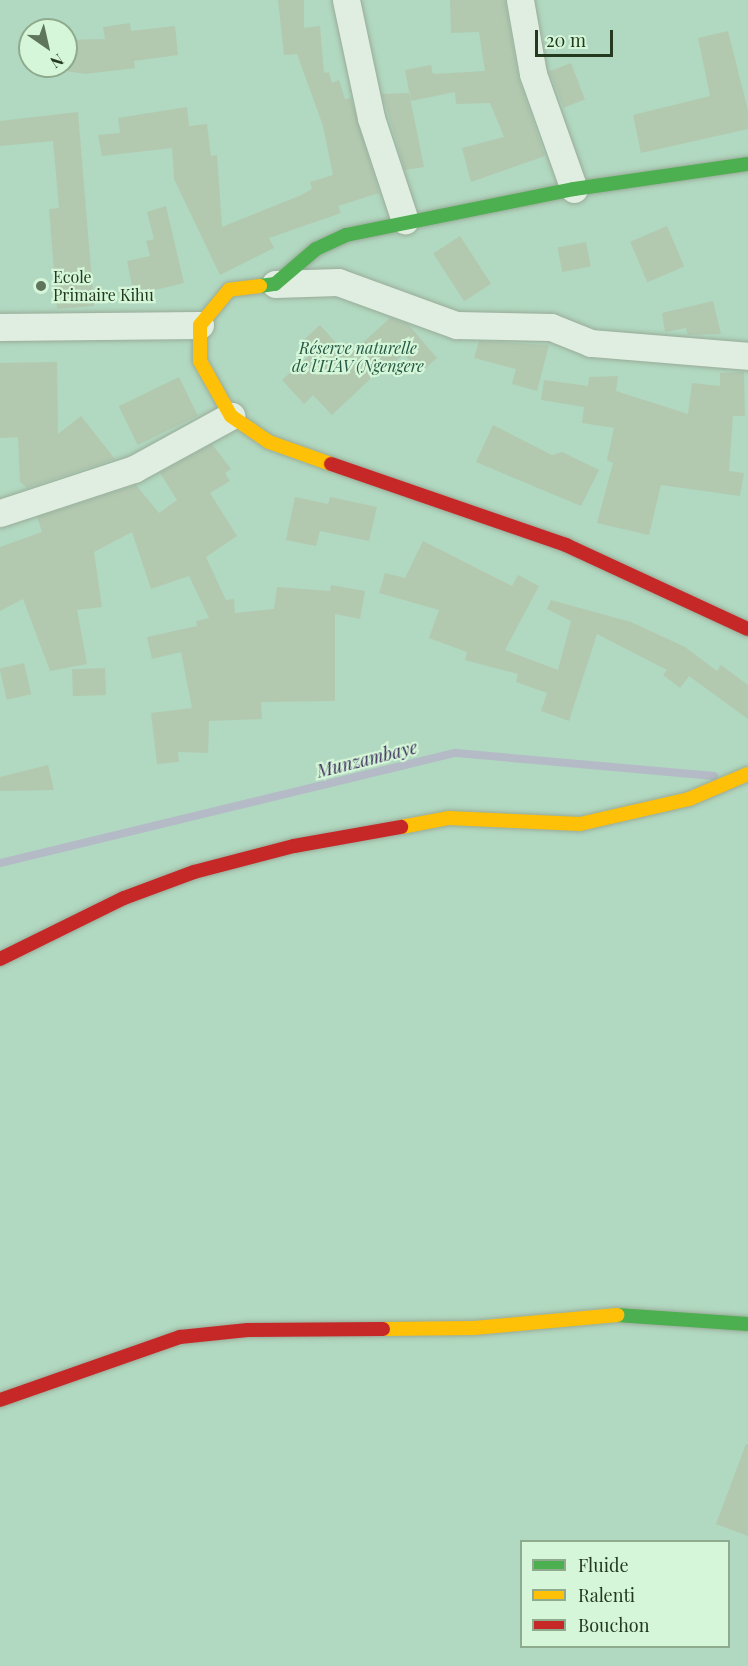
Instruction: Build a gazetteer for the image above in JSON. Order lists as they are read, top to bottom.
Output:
{
  "water": ["Munzambaye"],
  "parks": ["Réserve naturelle de l'ITAV (Ngengere"],
  "places": ["Ecole Primaire Kihu"],
  "legend": ["Fluide", "Ralenti", "Bouchon"],
  "scale_bar": "20 m",
  "north": "bottom right"
}
